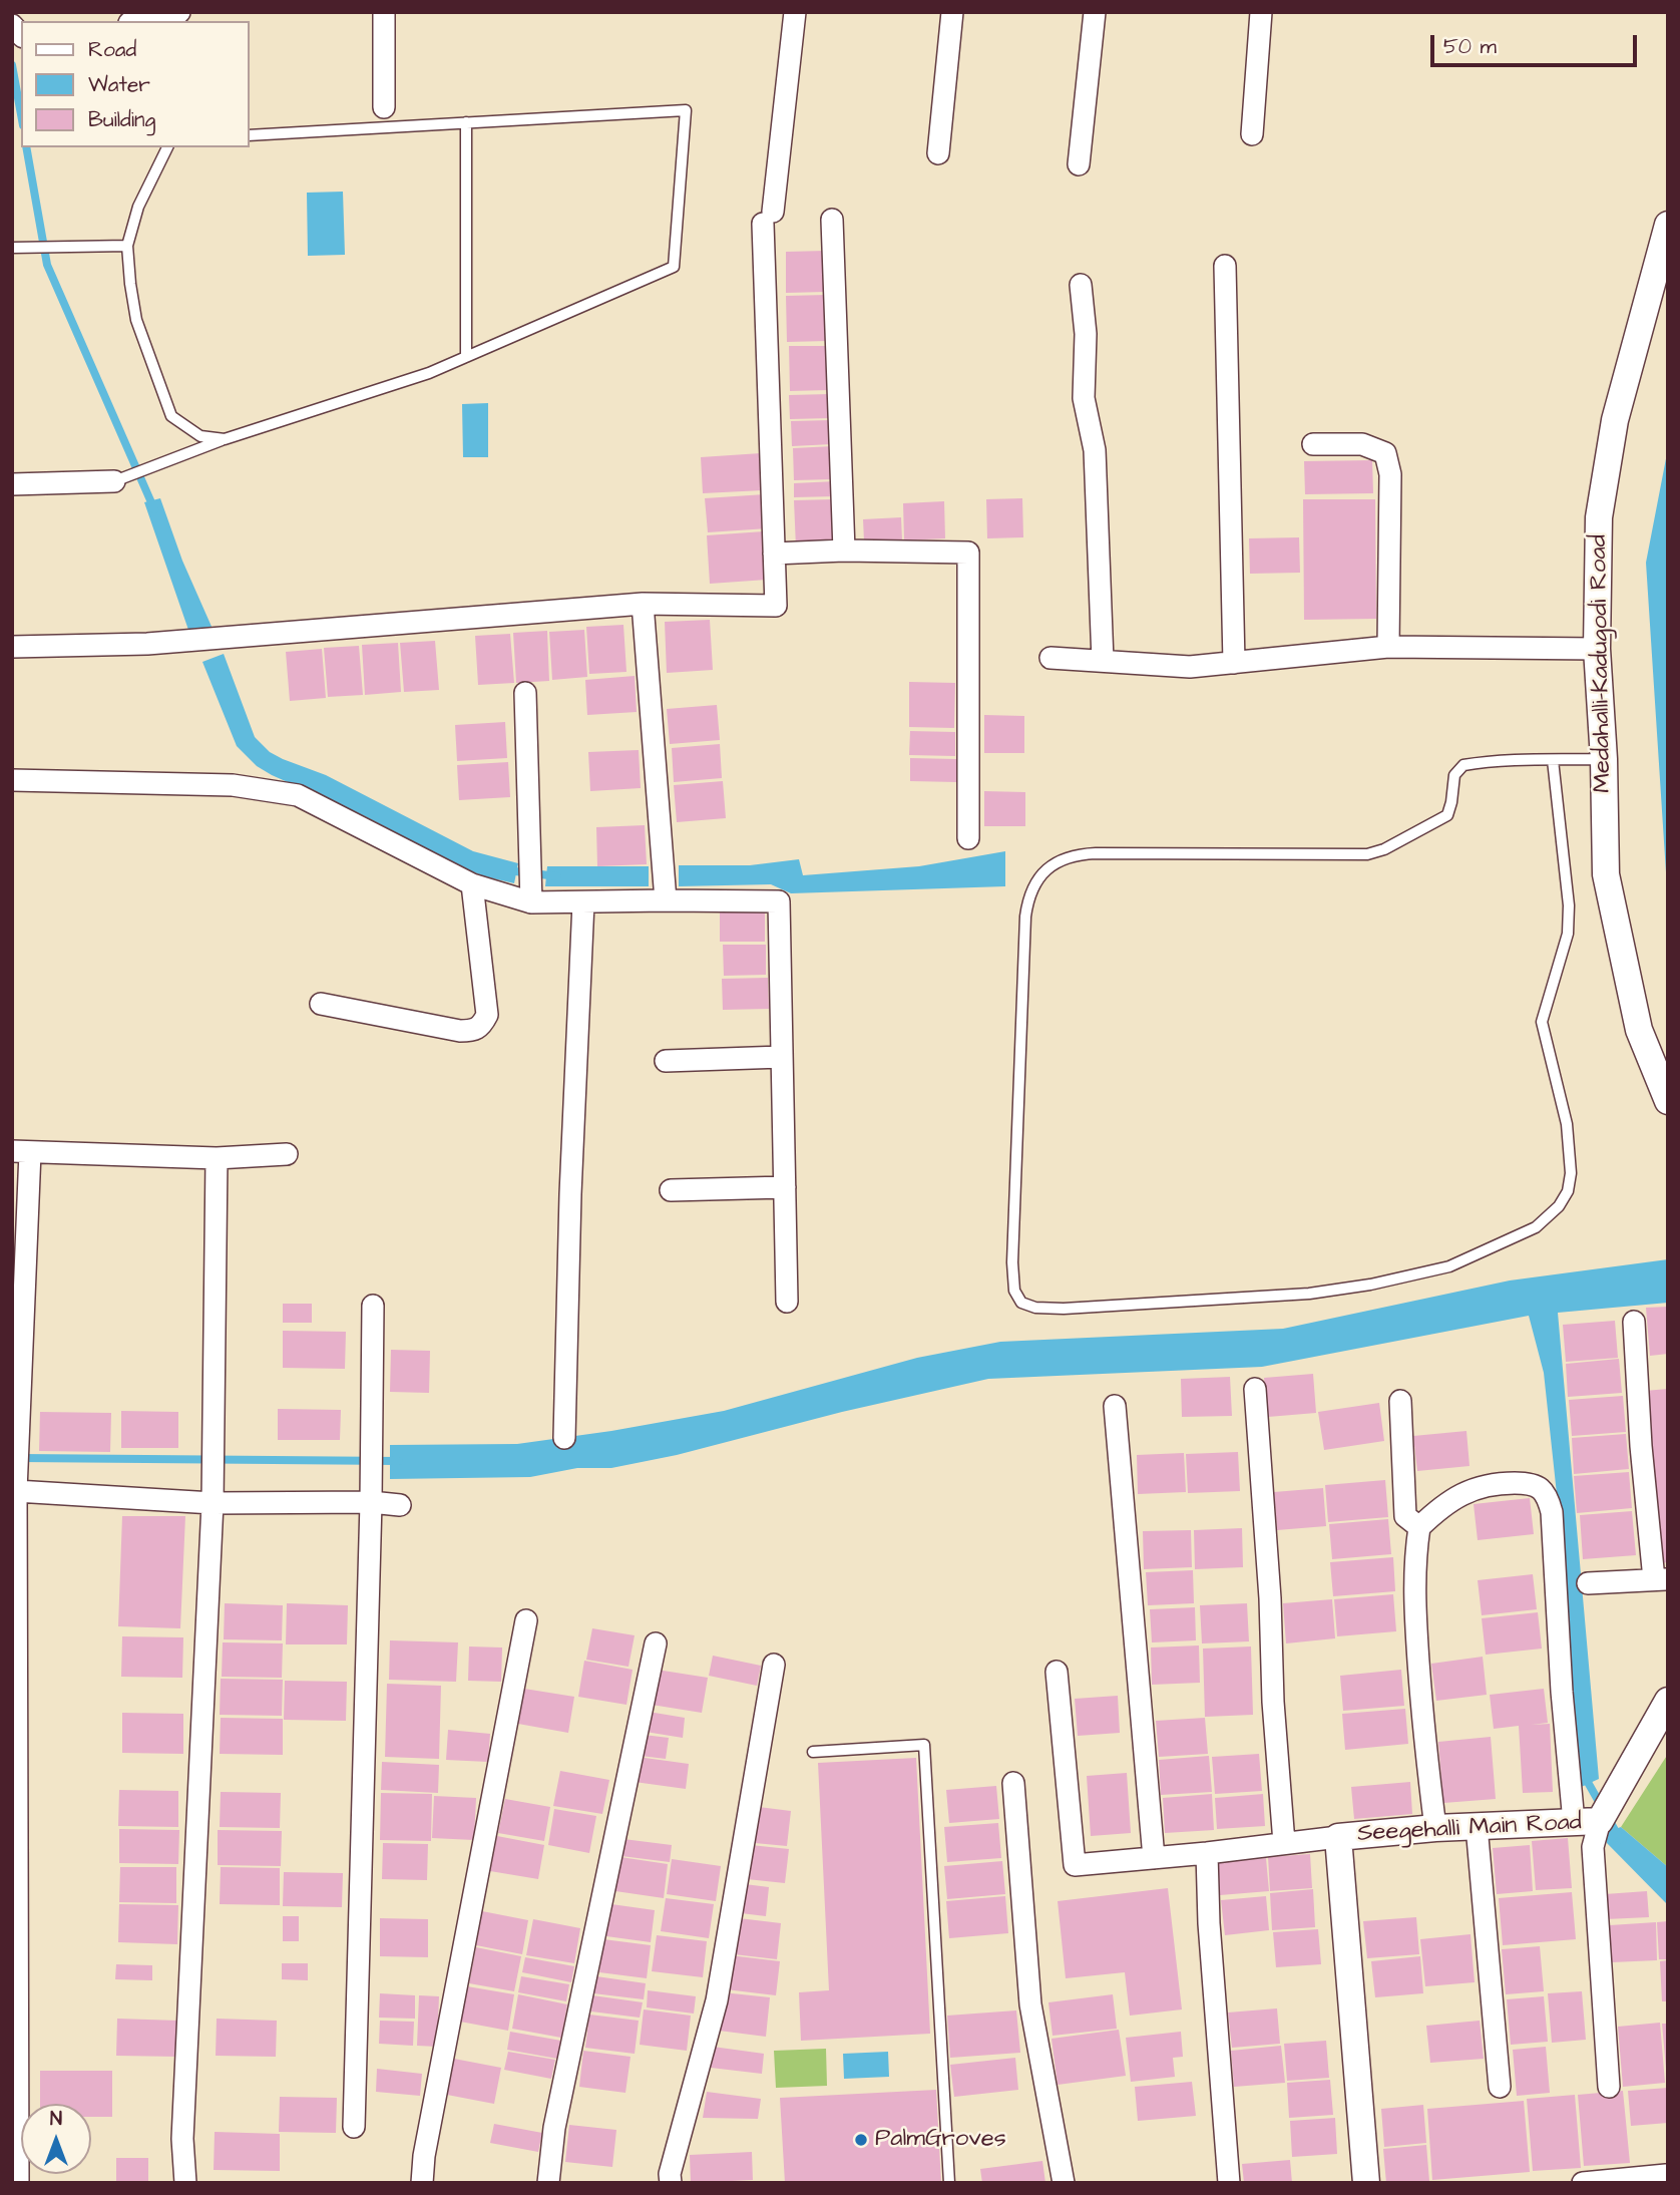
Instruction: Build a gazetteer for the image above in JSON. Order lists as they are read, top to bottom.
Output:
{
  "streets": {
    "street": ["Medahalli-Kadugodi Road", "Seegehalli Main Road"]
  },
  "places": ["PalmGroves"],
  "legend": ["Road", "Water", "Building"],
  "scale_bar": "50 m",
  "north": "top"
}
